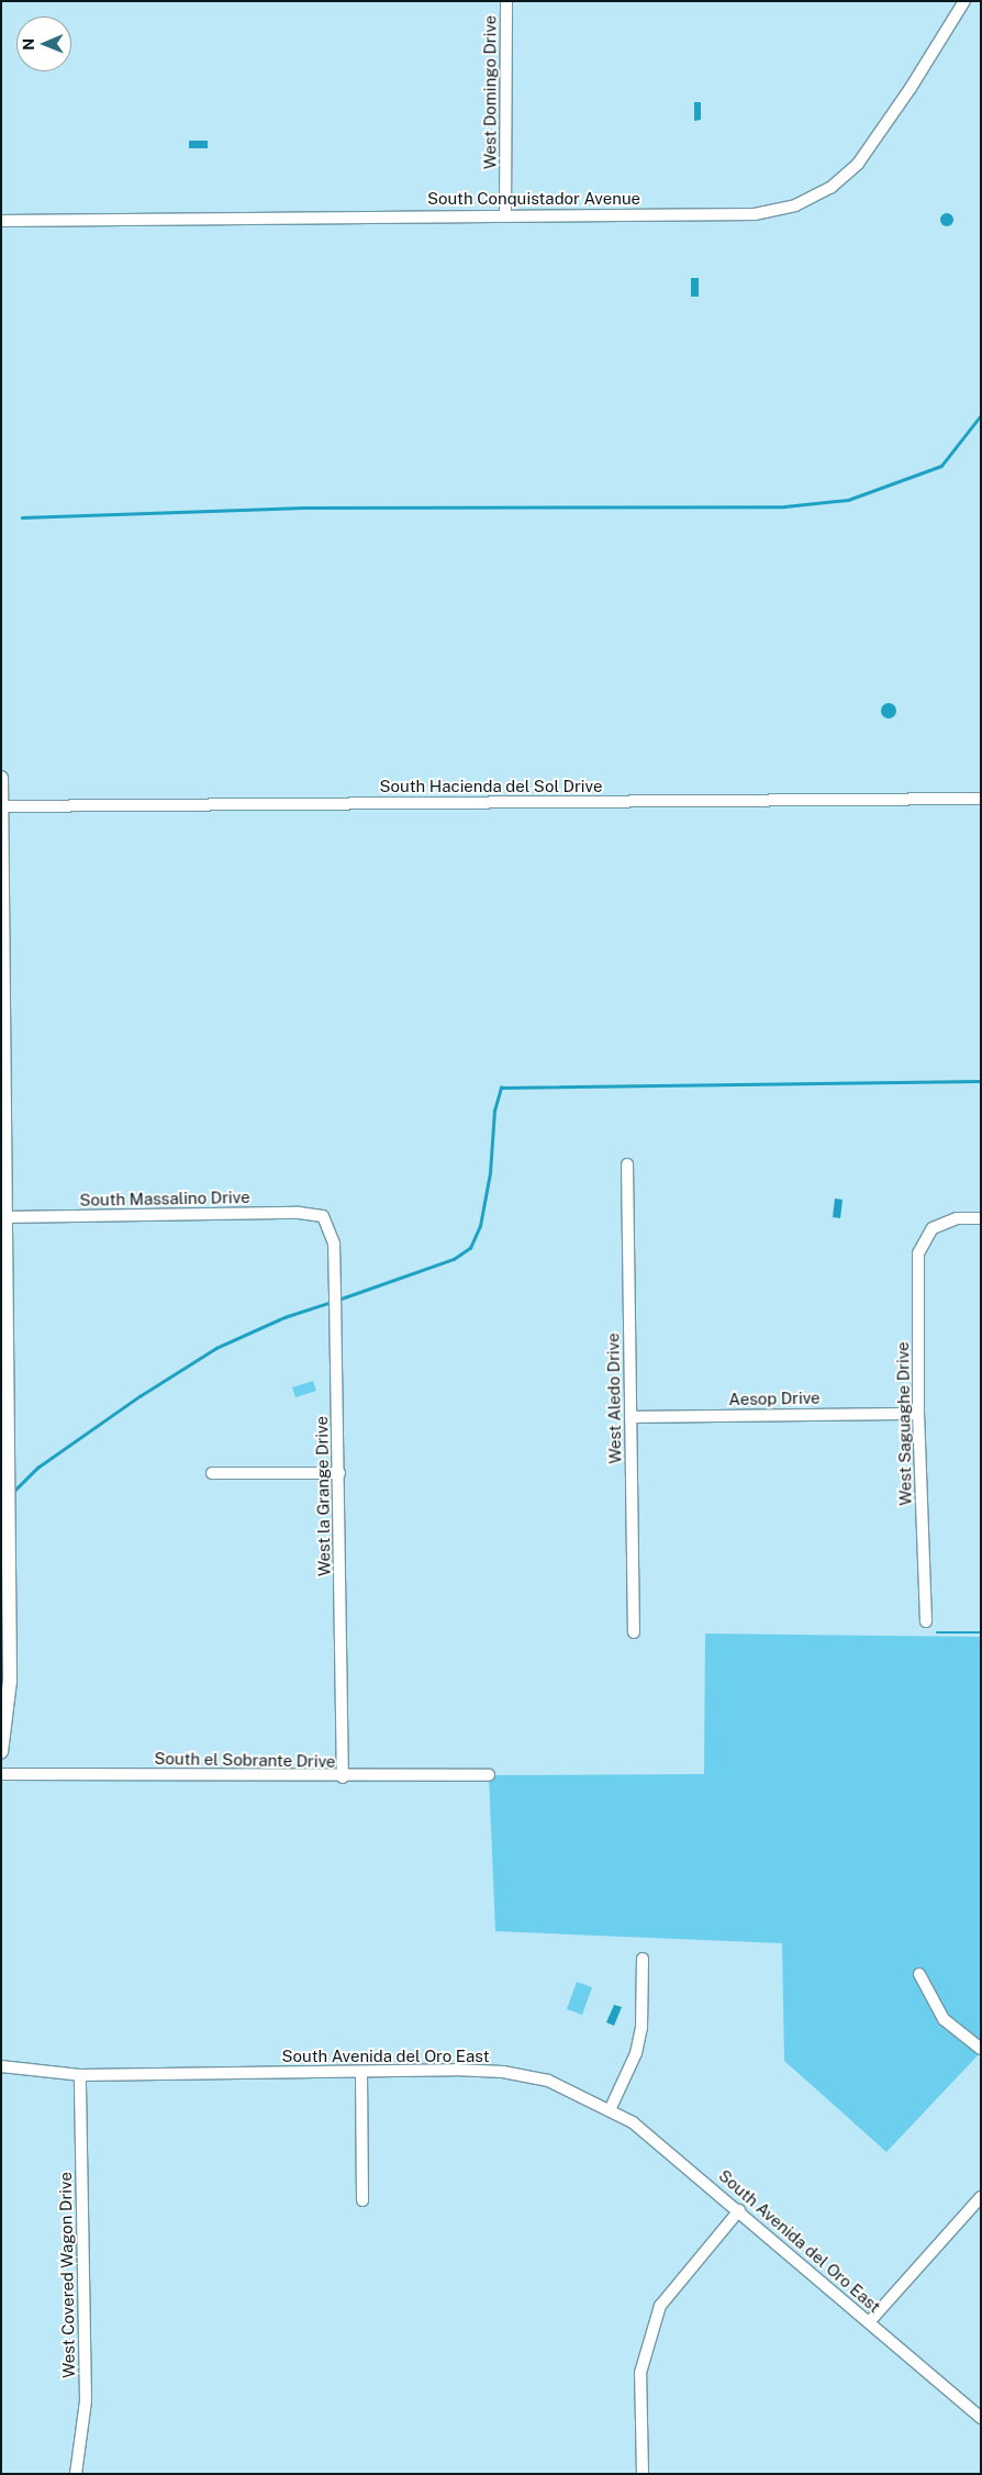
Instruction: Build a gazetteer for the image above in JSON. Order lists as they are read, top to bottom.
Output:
{
  "streets": {
    "street": [
      "West Domingo Drive",
      "South Conquistador Avenue",
      "South Hacienda del Sol Drive",
      "South Massalino Drive",
      "West Aledo Drive",
      "Aesop Drive",
      "West Saguaghe Drive",
      "West la Grange Drive",
      "South el Sobrante Drive",
      "South Avenida del Oro East",
      "West Covered Wagon Drive"
    ]
  },
  "crossings": [
    ["West Domingo Drive", "South Conquistador Avenue"],
    ["South Massalino Drive", "West la Grange Drive"],
    ["West Aledo Drive", "Aesop Drive"],
    ["Aesop Drive", "West Saguaghe Drive"],
    ["West la Grange Drive", "South el Sobrante Drive"],
    ["South Avenida del Oro East", "West Covered Wagon Drive"]
  ],
  "north": "left"
}
